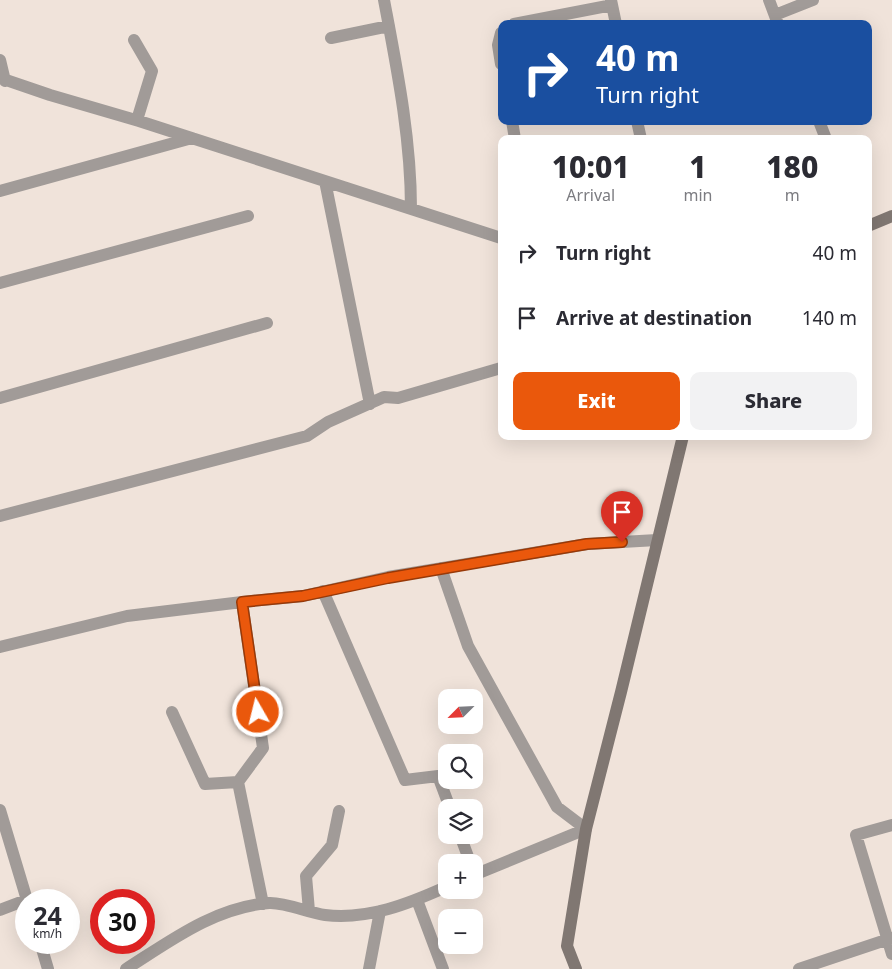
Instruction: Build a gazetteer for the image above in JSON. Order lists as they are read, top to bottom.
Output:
{
  "north": "bottom left",
  "page": {
    "turn": ["40 m", "Turn right"],
    "eta": [
      "10:01",
      "Arrival",
      "1",
      "min",
      "180",
      "m"
    ],
    "list": [
      {
        "name": "Turn right",
        "value": "40 m"
      },
      {
        "name": "Arrive at destination",
        "value": "140 m"
      }
    ],
    "buttons": ["Exit", "Share"],
    "map_buttons": ["+", "−"],
    "speed": "24 km/h",
    "limit": "30"
  }
}
